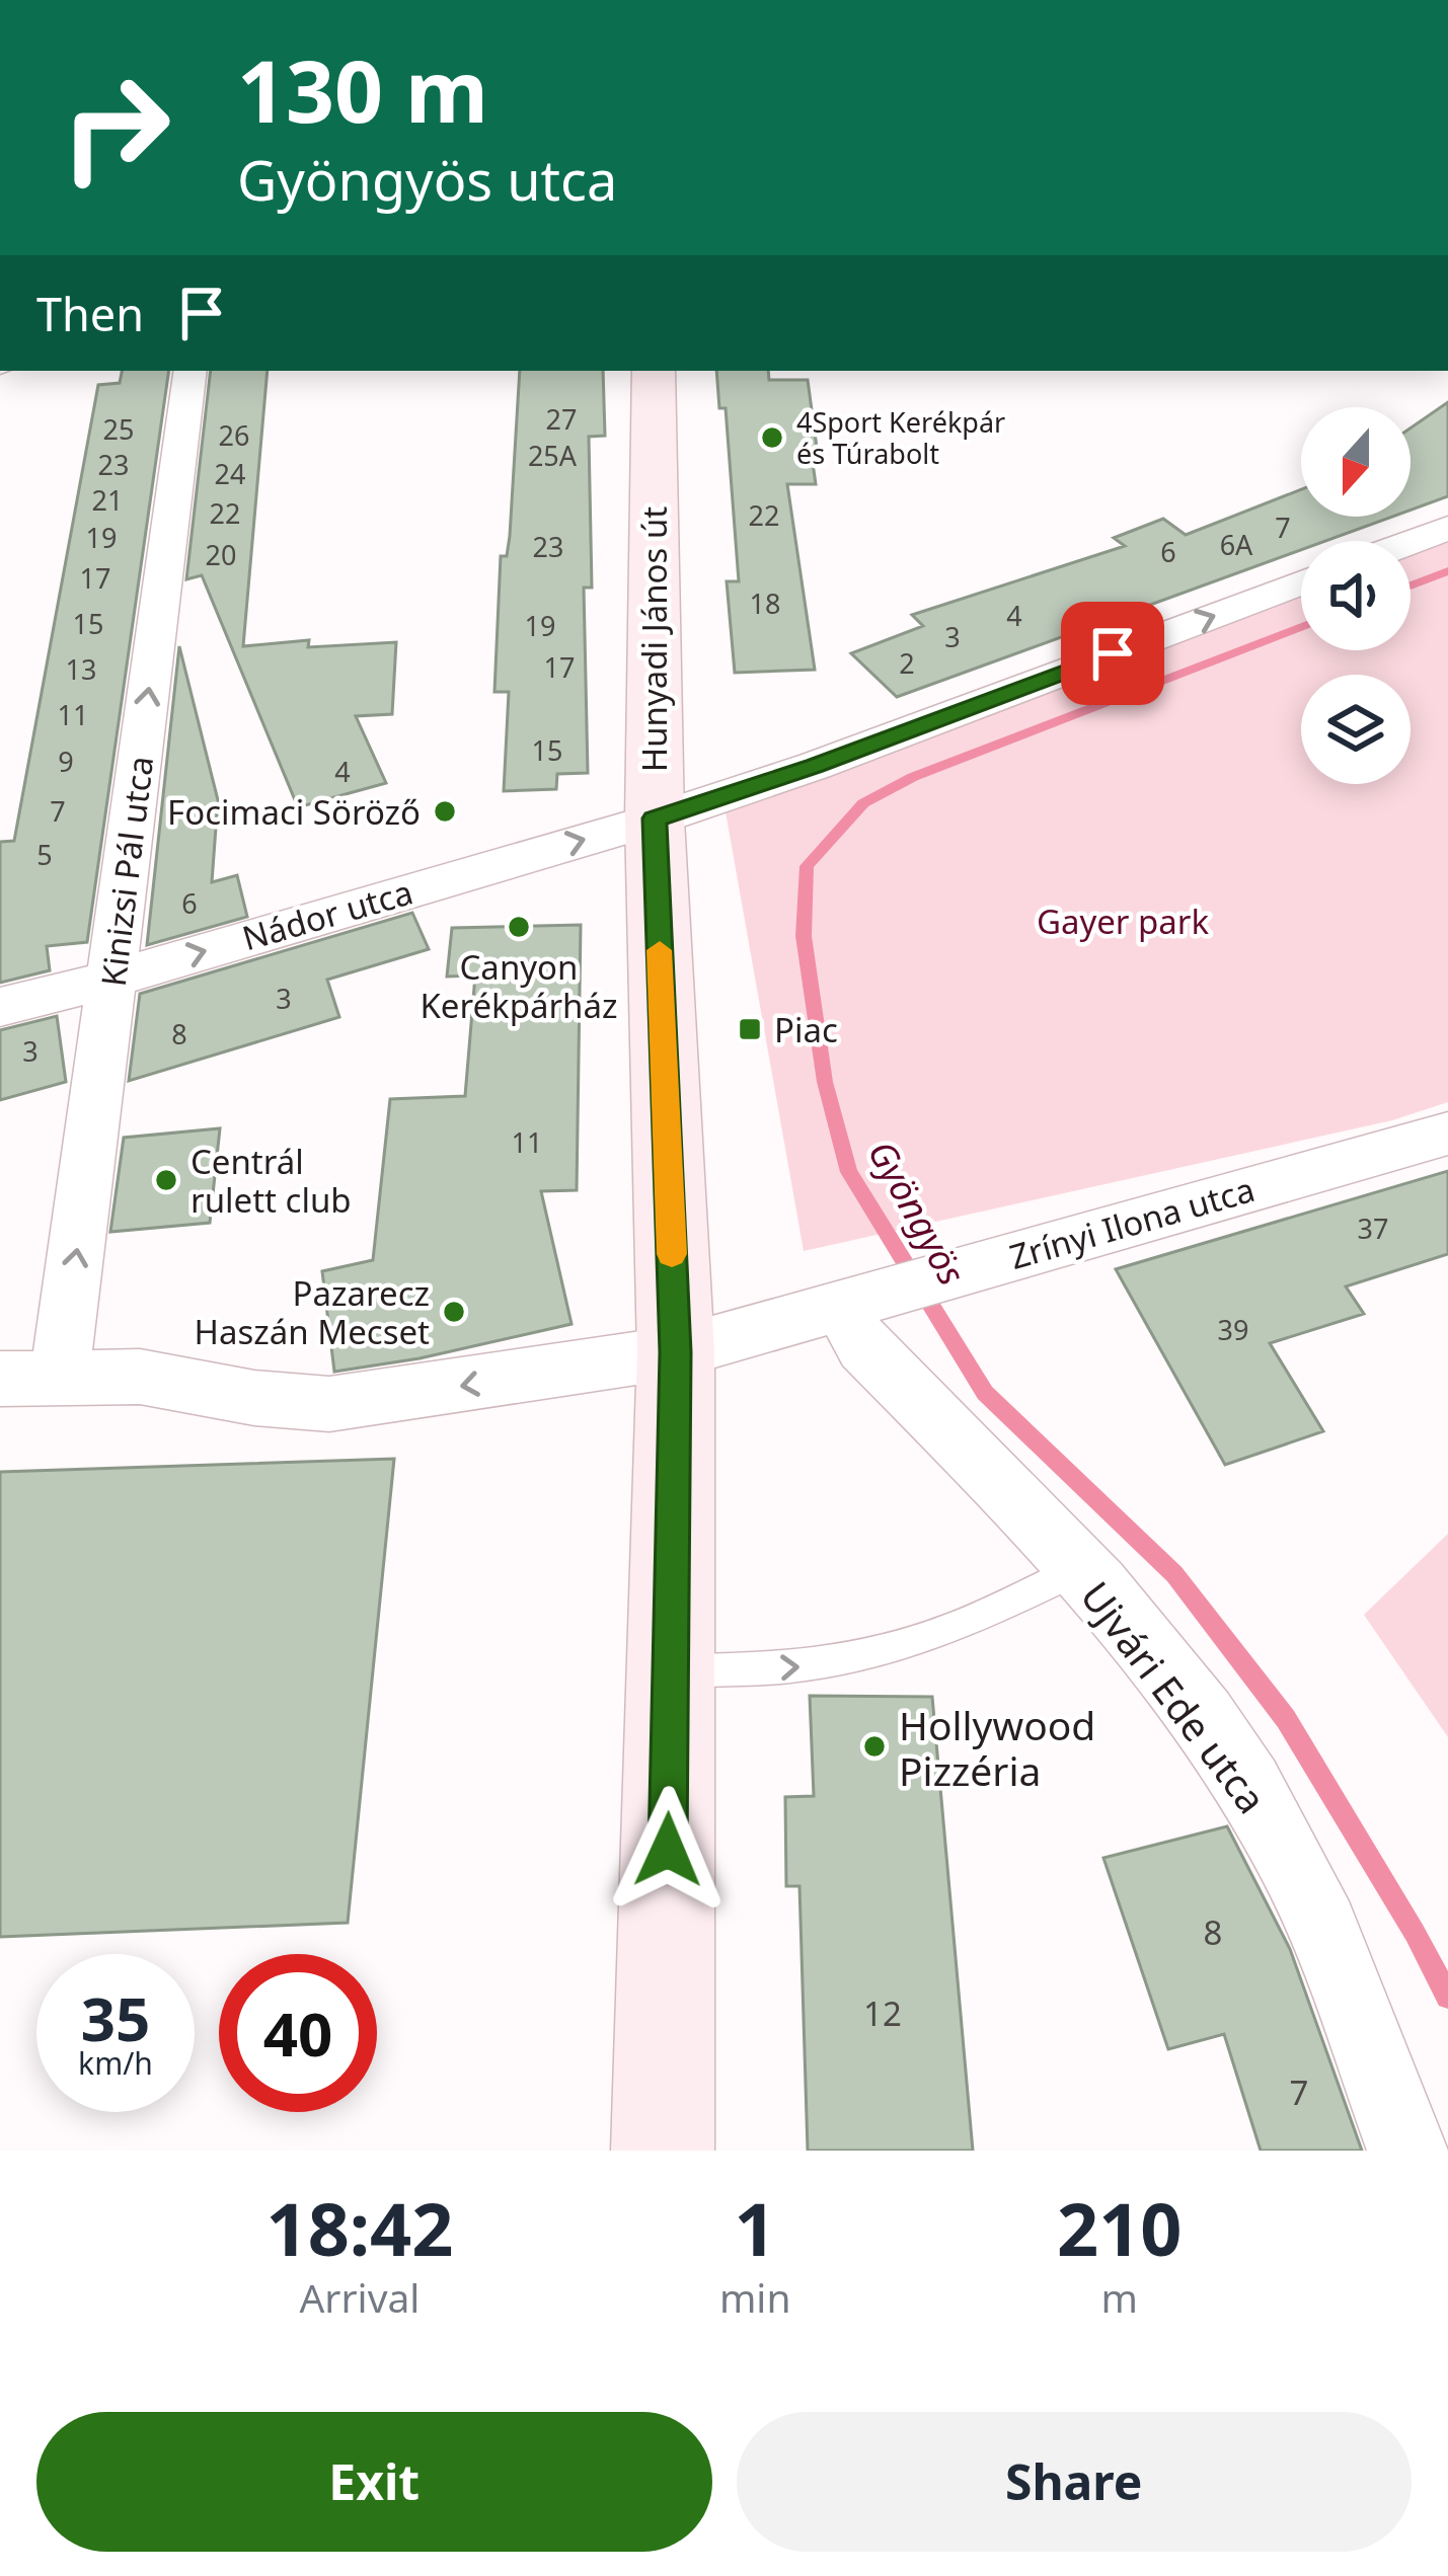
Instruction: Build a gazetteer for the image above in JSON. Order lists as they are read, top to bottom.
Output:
{
  "streets": {
    "street": [
      "Hunyadi János út",
      "Kinizsi Pál utca",
      "Nádor utca",
      "Zrínyi Ilona utca",
      "Ujvári Ede utca"
    ]
  },
  "crossings": [
    ["Hunyadi János út", "Nádor utca"],
    ["Hunyadi János út", "Zrínyi Ilona utca"],
    ["Kinizsi Pál utca", "Nádor utca"],
    ["Kinizsi Pál utca", "Zrínyi Ilona utca"],
    ["Zrínyi Ilona utca", "Ujvári Ede utca"]
  ],
  "one_way": ["Kinizsi Pál utca", "Nádor utca", "Zrínyi Ilona utca"],
  "water": ["Gyöngyös"],
  "parks": ["Gayer park"],
  "places": {
    "other": [
      "4Sport Kerékpár és Túrabolt",
      "Focimaci Söröző",
      "Canyon Kerékpárház",
      "Centrál rulett club",
      "Pazarecz Haszán Mecset",
      "Hollywood Pizzéria"
    ],
    "transit": ["Piac"]
  },
  "house_numbers": [
    "27",
    "25",
    "26",
    "25A",
    "23",
    "24",
    "21",
    "22",
    "22",
    "7",
    "19",
    "6A",
    "23",
    "6",
    "20",
    "17",
    "18",
    "4",
    "15",
    "19",
    "3",
    "2",
    "17",
    "13",
    "11",
    "15",
    "9",
    "4",
    "7",
    "5",
    "6",
    "3",
    "8",
    "3",
    "11",
    "37",
    "39",
    "8",
    "12",
    "7"
  ],
  "north": "bottom",
  "page": {
    "turn": ["130 m", "Gyöngyös utca"],
    "then": "Then",
    "speed": "35 km/h",
    "limit": "40",
    "eta": [
      "18:42",
      "Arrival",
      "1",
      "min",
      "210",
      "m"
    ],
    "buttons": ["Exit", "Share"]
  }
}
